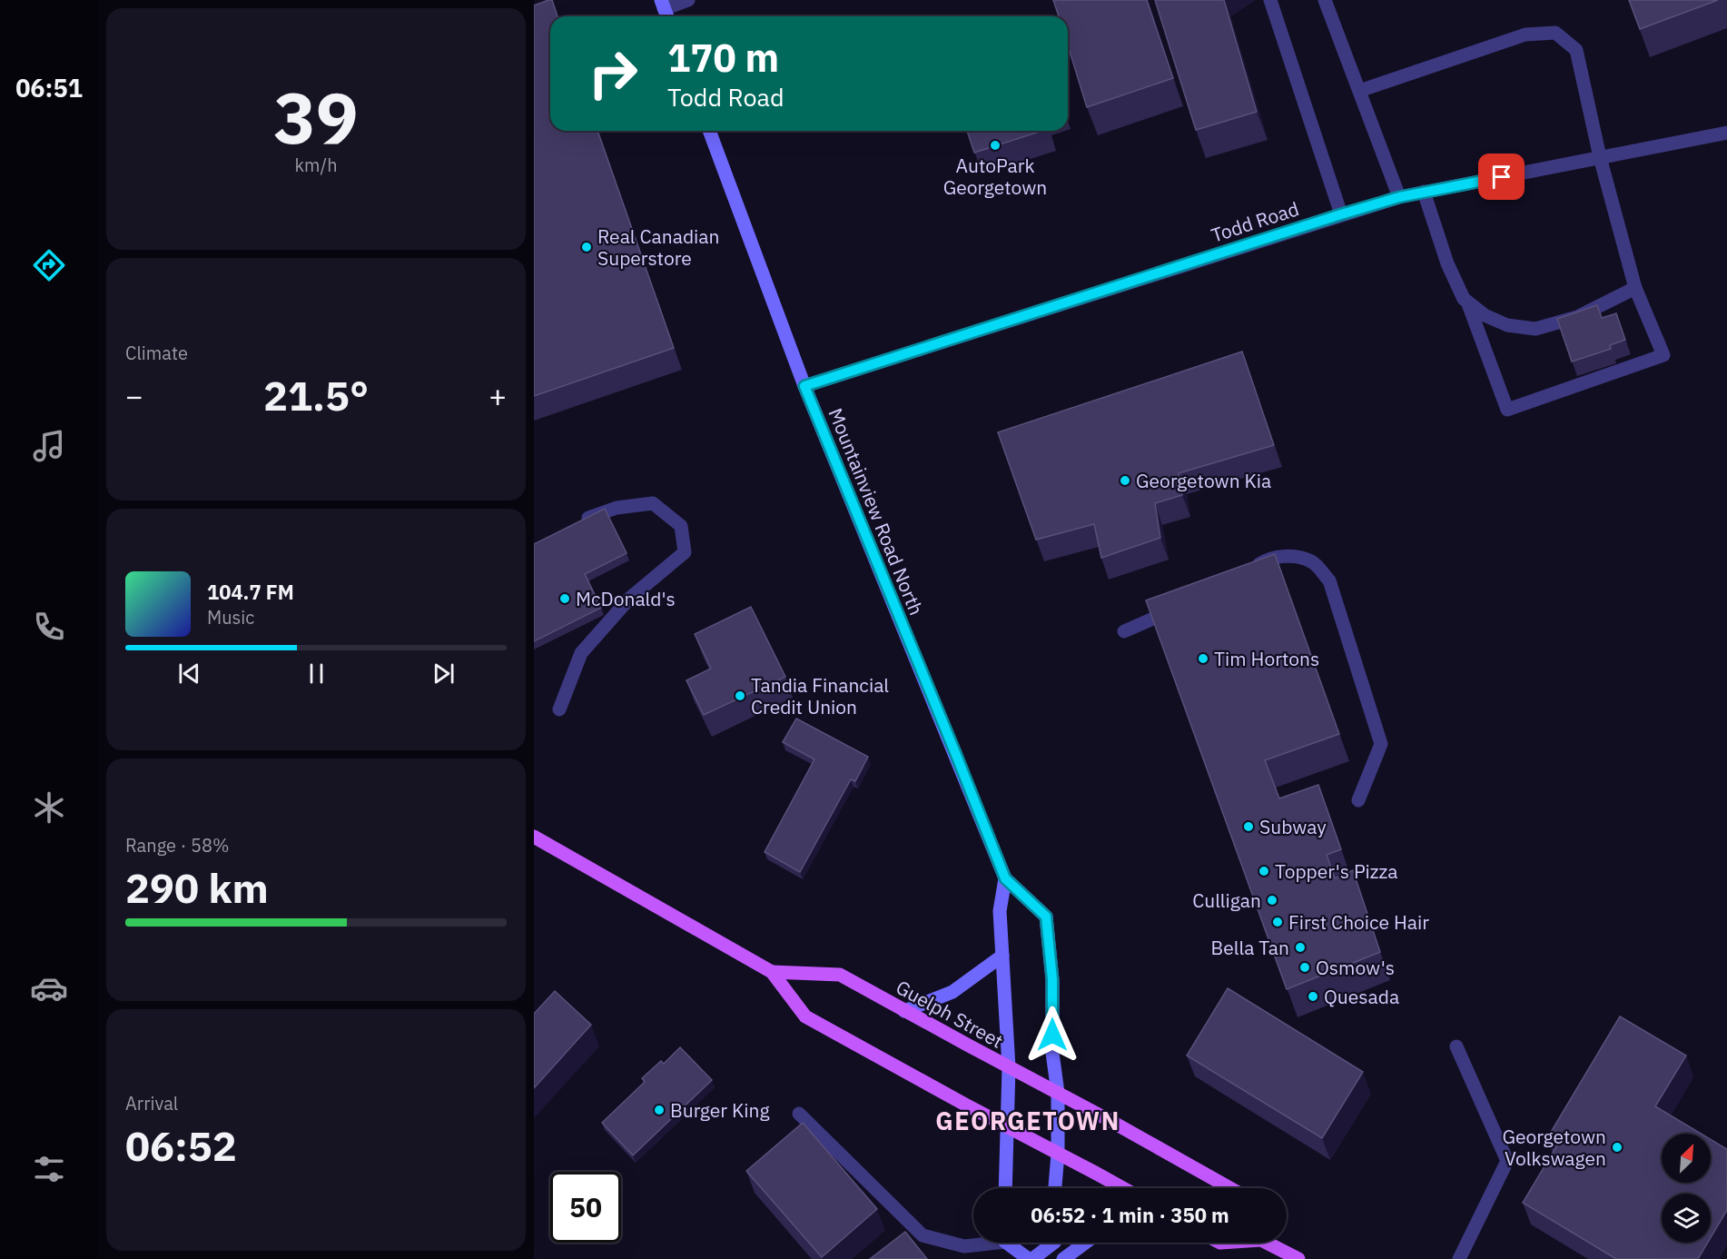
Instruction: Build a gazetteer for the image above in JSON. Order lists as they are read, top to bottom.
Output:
{
  "streets": {
    "main road": ["Mountainview Road North", "Guelph Street"],
    "street": ["Todd Road"]
  },
  "crossings": [
    ["Todd Road", "Mountainview Road North"],
    ["Mountainview Road North", "Guelph Street"]
  ],
  "districts": ["GEORGETOWN"],
  "places": [
    "AutoPark Georgetown",
    "Real Canadian Superstore",
    "Georgetown Kia",
    "McDonald's",
    "Tim Hortons",
    "Tandia Financial Credit Union",
    "Subway",
    "Topper's Pizza",
    "Culligan",
    "First Choice Hair",
    "Bella Tan",
    "Osmow's",
    "Quesada",
    "Burger King",
    "Georgetown Volkswagen"
  ],
  "north": "top right",
  "page": {
    "tabs": "06:51",
    "tile": [
      ["39", "km/h"],
      "Climate",
      ["Range · 58%", "290 km"],
      ["Arrival", "06:52"]
    ],
    "turn": ["170 m", "Todd Road"],
    "heat": ["−", "21.5°", "+"],
    "song": ["104.7 FM", "Music"],
    "limit": "50",
    "trip": "06:52 · 1 min · 350 m"
  }
}
